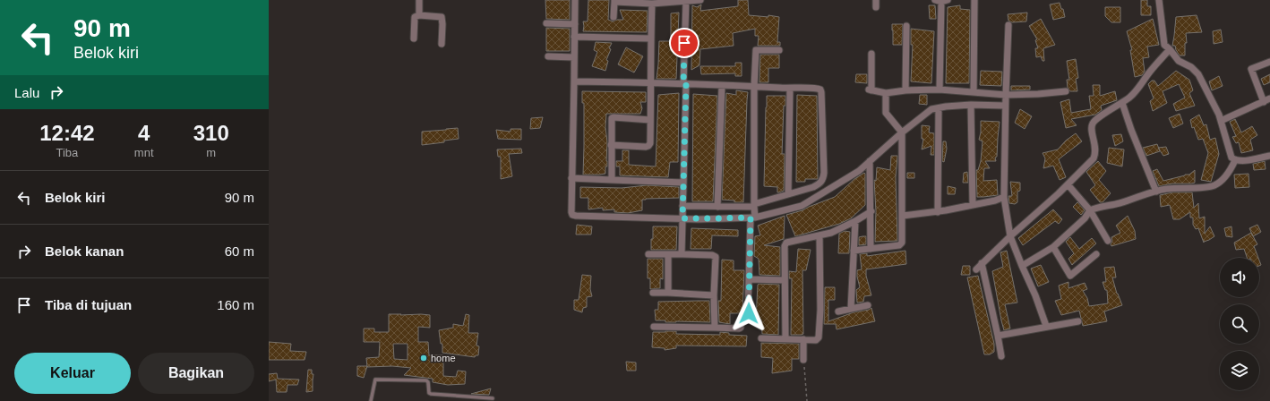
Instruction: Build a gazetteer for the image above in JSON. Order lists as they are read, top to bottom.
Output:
{
  "places": ["home"],
  "page": {
    "turn": ["90 m", "Belok kiri"],
    "then": "Lalu",
    "eta": [
      "12:42",
      "Tiba",
      "4",
      "mnt",
      "310",
      "m"
    ],
    "list": [
      {
        "name": "Belok kiri",
        "value": "90 m"
      },
      {
        "name": "Belok kanan",
        "value": "60 m"
      },
      {
        "name": "Tiba di tujuan",
        "value": "160 m"
      }
    ],
    "buttons": ["Keluar", "Bagikan"]
  }
}
